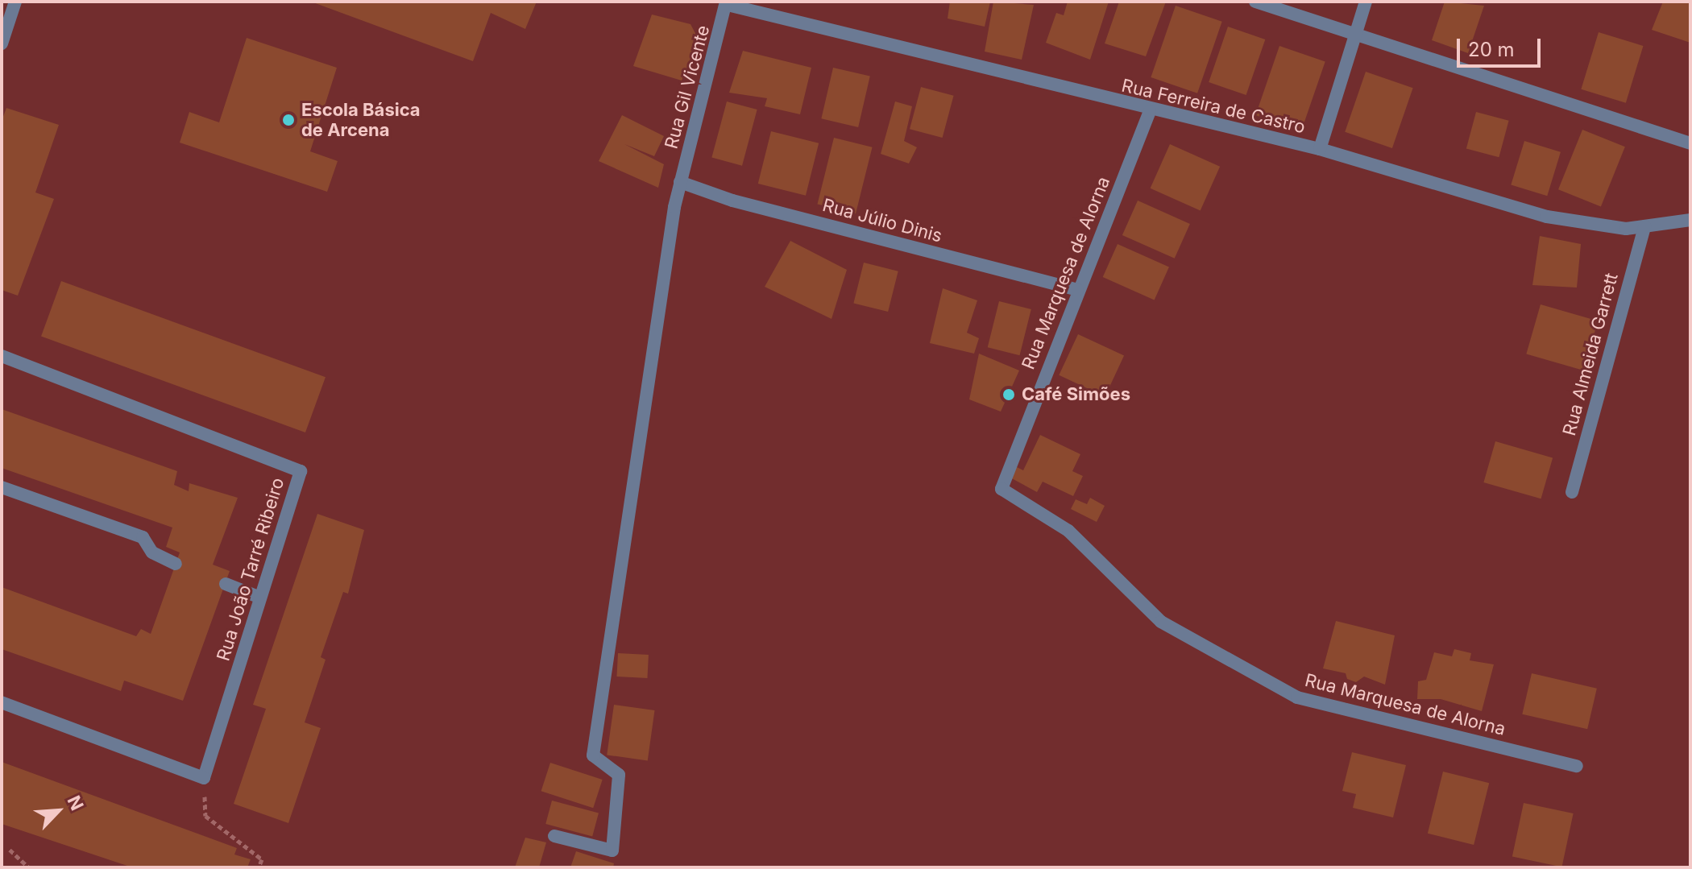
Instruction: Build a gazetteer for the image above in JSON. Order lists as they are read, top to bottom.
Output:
{
  "streets": {
    "street": [
      "Rua Gil Vicente",
      "Rua Ferreira de Castro",
      "Rua Júlio Dinis",
      "Rua Marquesa de Alorna",
      "Rua Almeida Garrett",
      "Rua João Tarré Ribeiro"
    ]
  },
  "crossings": [
    ["Rua Gil Vicente", "Rua Ferreira de Castro"],
    ["Rua Gil Vicente", "Rua Júlio Dinis"],
    ["Rua Ferreira de Castro", "Rua Marquesa de Alorna"],
    ["Rua Ferreira de Castro", "Rua Almeida Garrett"],
    ["Rua Júlio Dinis", "Rua Marquesa de Alorna"]
  ],
  "places": ["Escola Básica de Arcena", "Café Simões"],
  "scale_bar": "20 m",
  "north": "top right"
}
